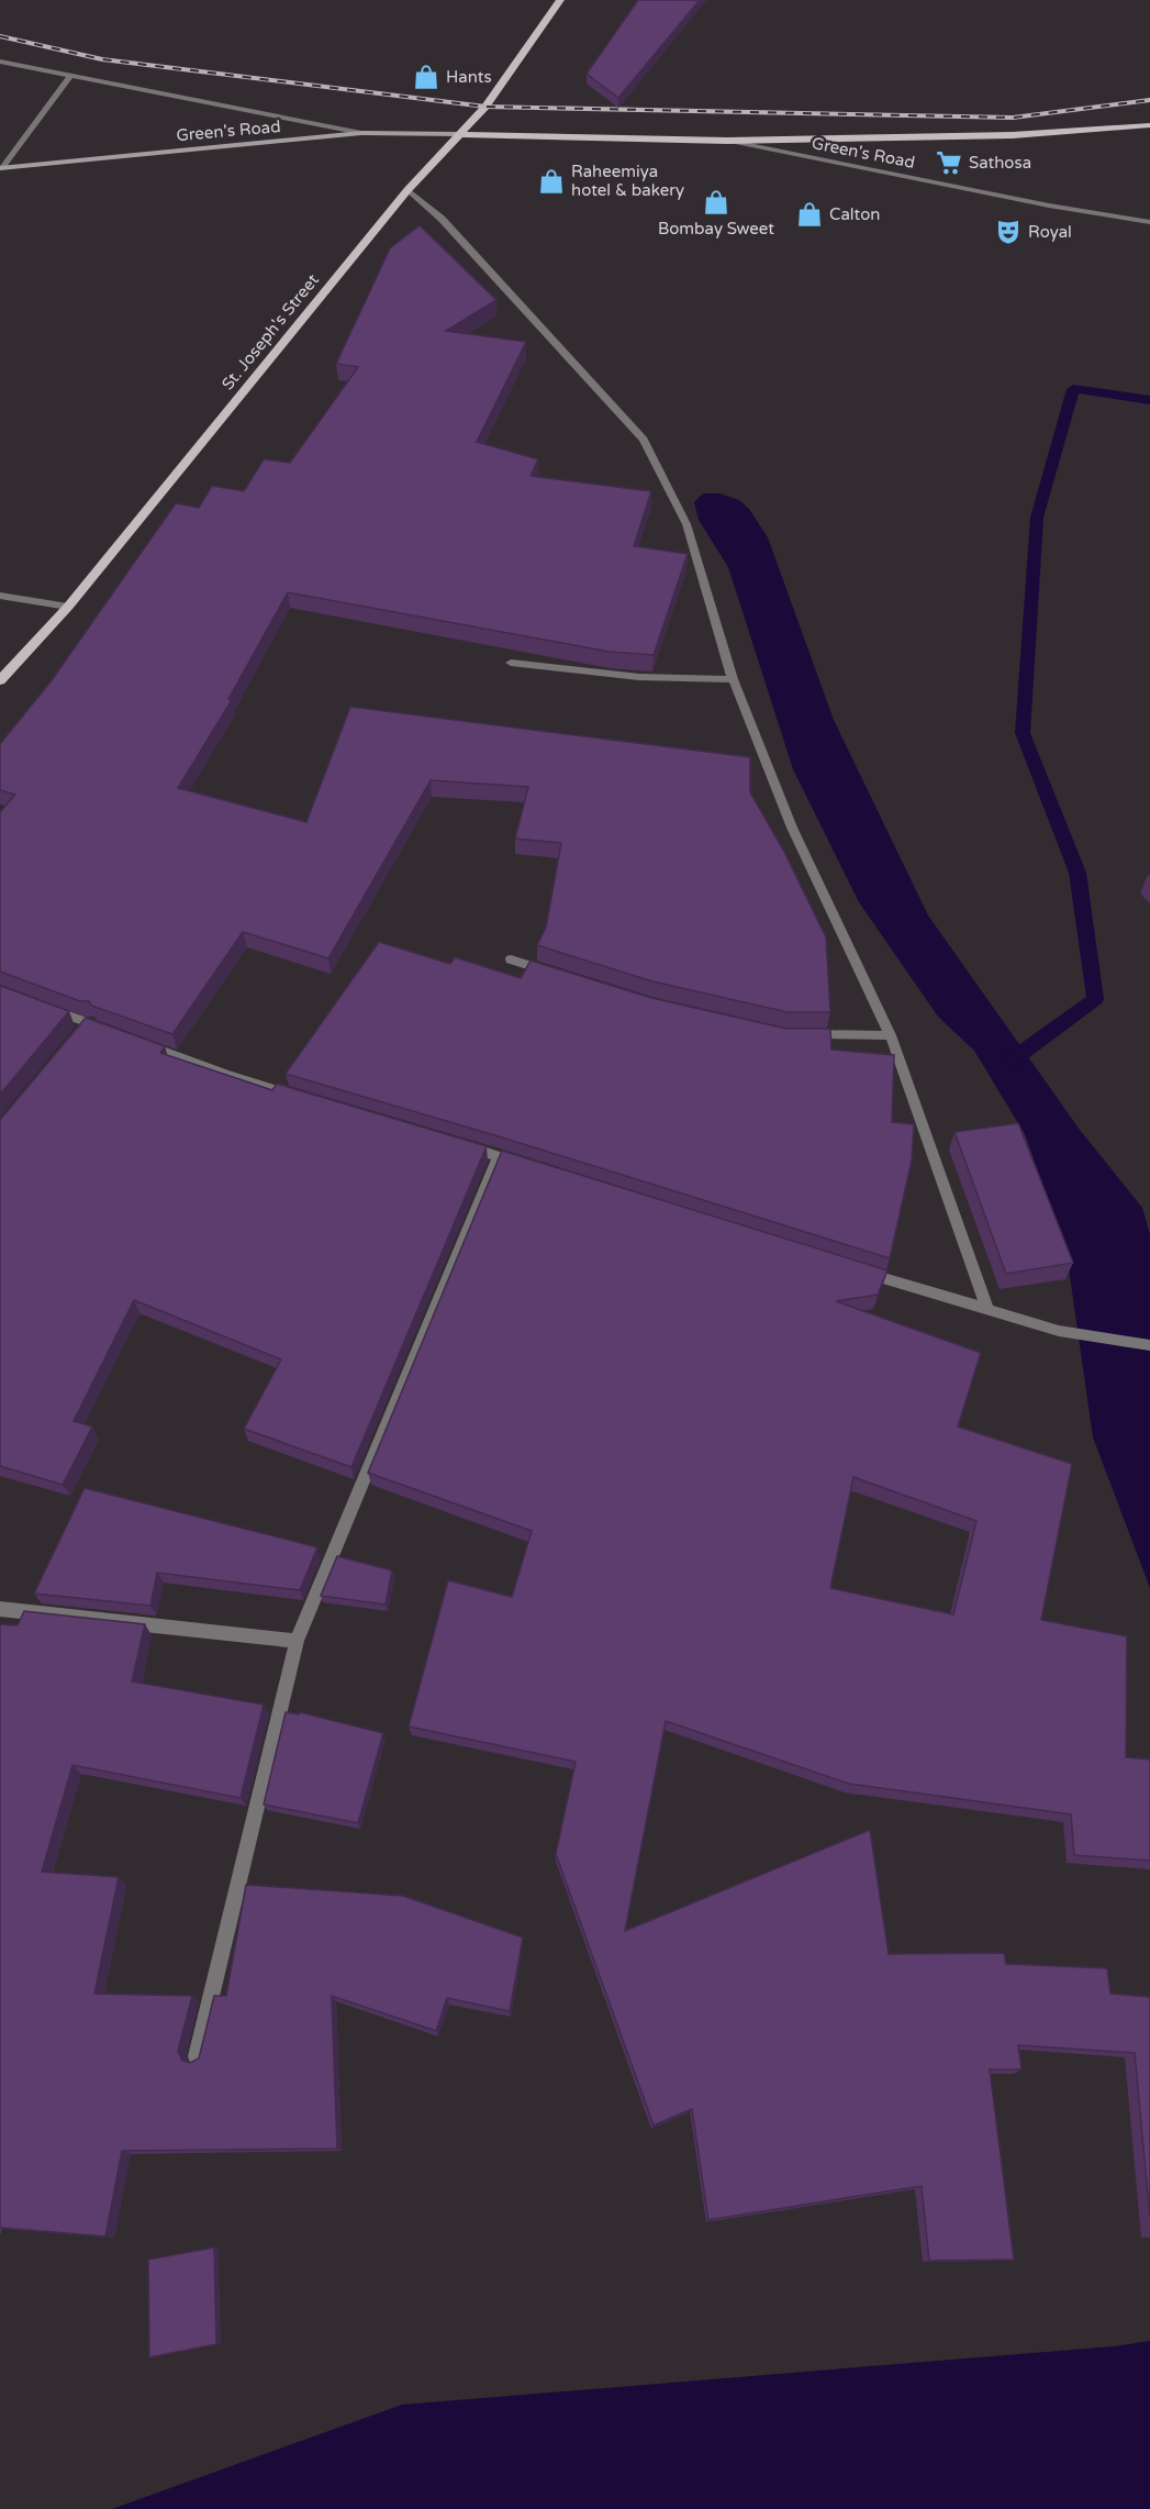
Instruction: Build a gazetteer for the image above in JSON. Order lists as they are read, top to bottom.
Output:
{
  "streets": {
    "main road": ["Green's Road", "St. Joseph's Street"]
  },
  "crossings": [
    ["Green's Road", "St. Joseph's Street"]
  ],
  "places": {
    "shop": [
      "Hants",
      "Raheemiya hotel & bakery",
      "Bombay Sweet",
      "Calton"
    ],
    "supermarket": ["Sathosa"],
    "theatre": ["Royal"]
  }
}
